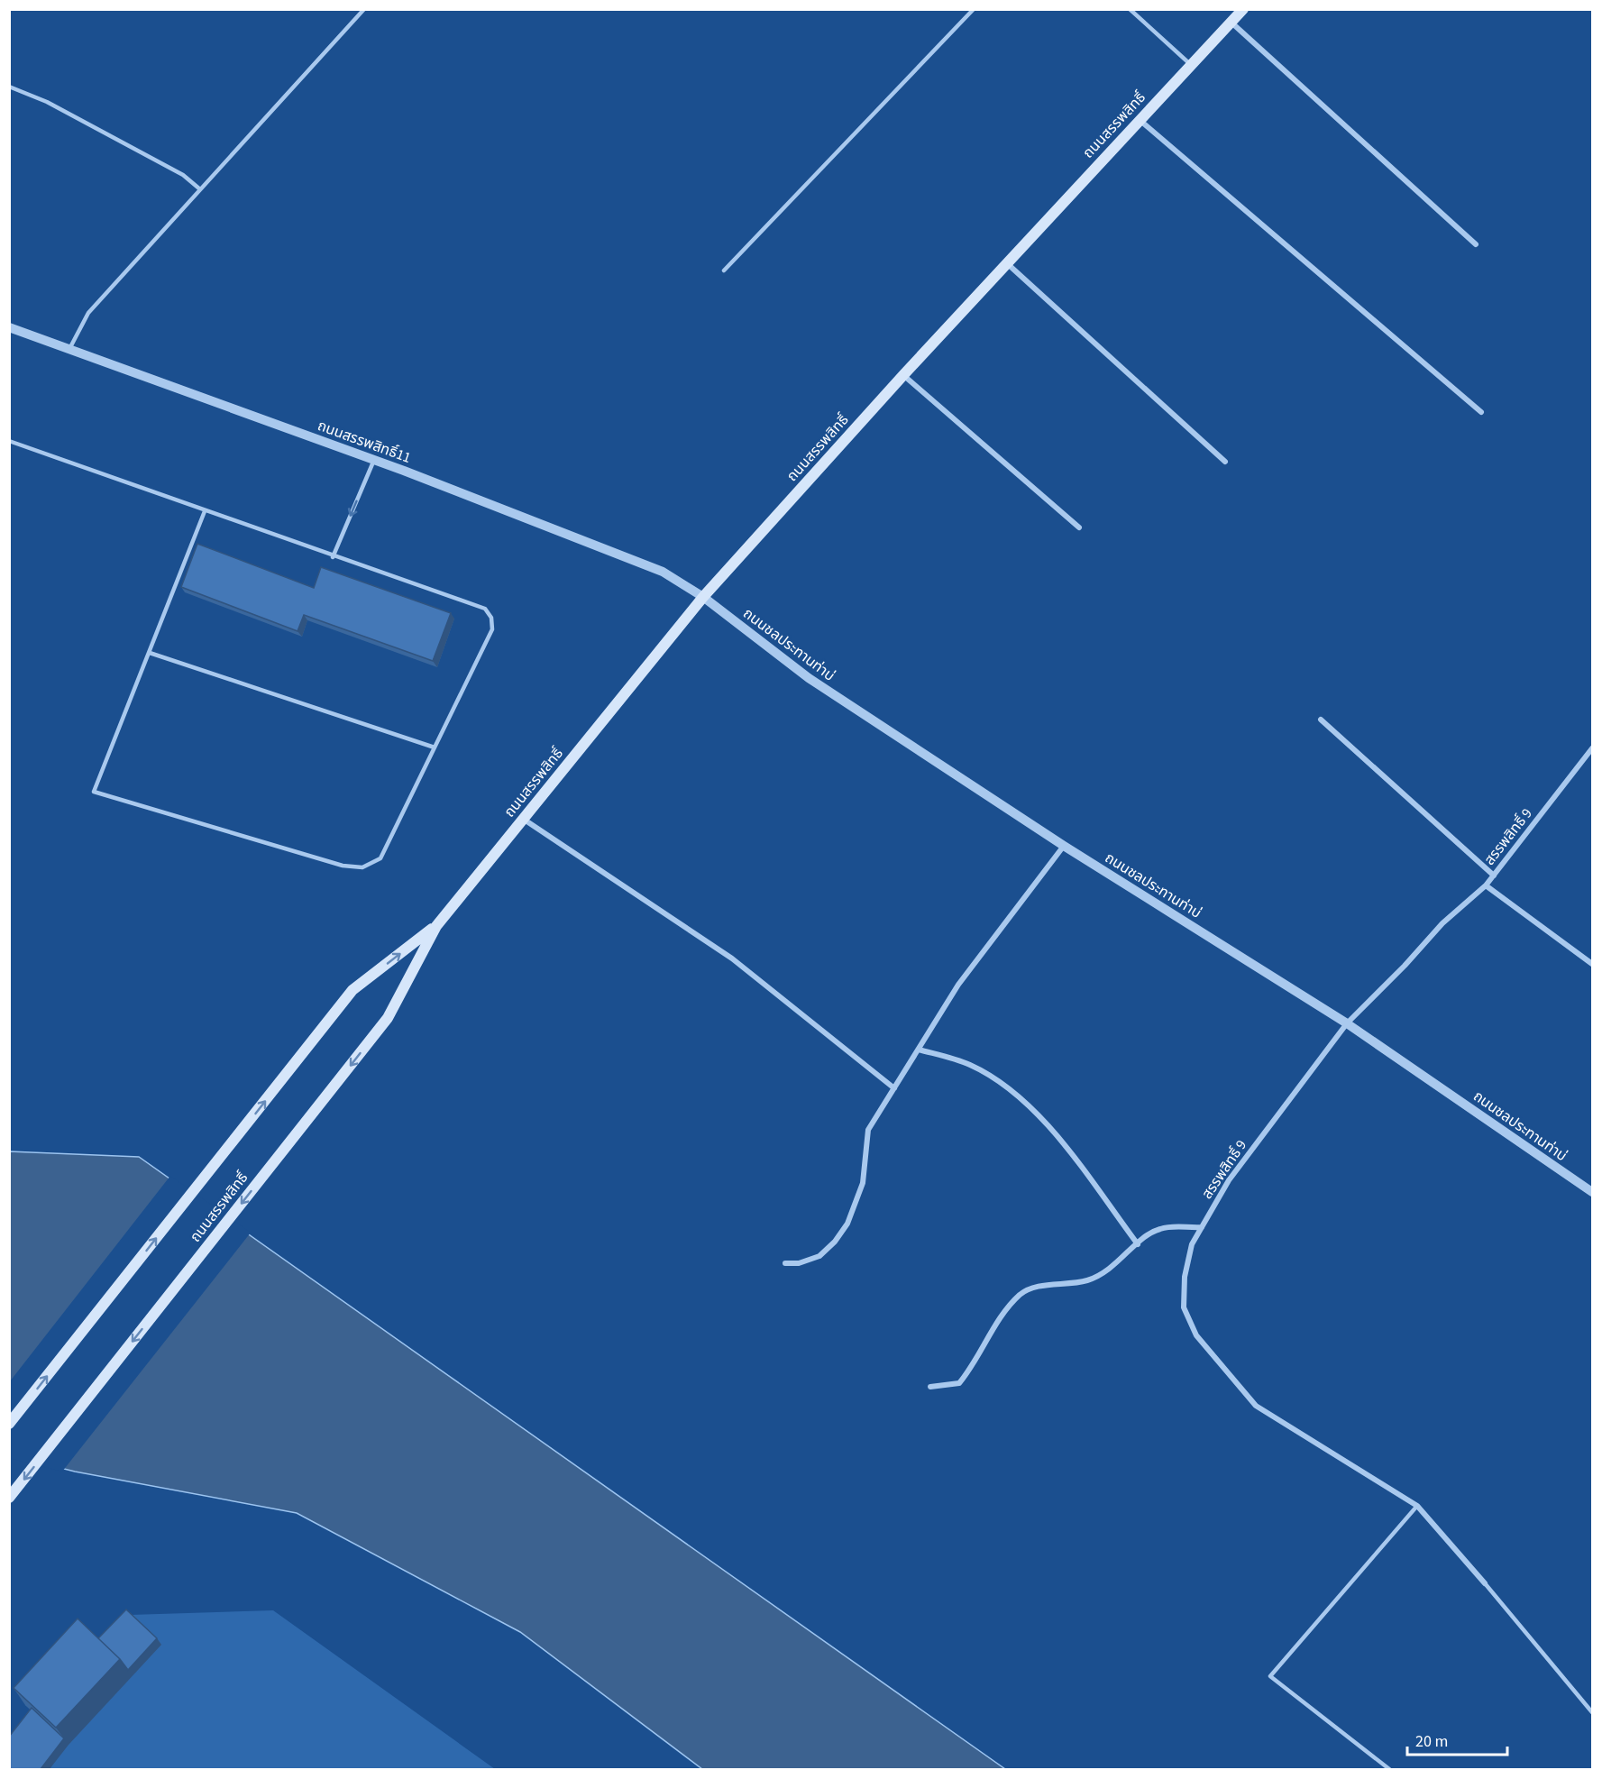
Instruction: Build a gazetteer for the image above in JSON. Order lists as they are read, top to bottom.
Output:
{
  "streets": {
    "main road": ["ถนนสรรพสิทธิ์"],
    "street": ["ถนนสรรพสิทธิ์11", "ถนนชลประทานท่าบ่", "สรรพสิทธิ์ 9"]
  },
  "crossings": [
    ["ถนนสรรพสิทธิ์", "ถนนสรรพสิทธิ์11"],
    ["ถนนสรรพสิทธิ์", "ถนนชลประทานท่าบ่"],
    ["ถนนสรรพสิทธิ์11", "ถนนชลประทานท่าบ่"],
    ["ถนนชลประทานท่าบ่", "สรรพสิทธิ์ 9"]
  ],
  "scale_bar": "20 m"
}
